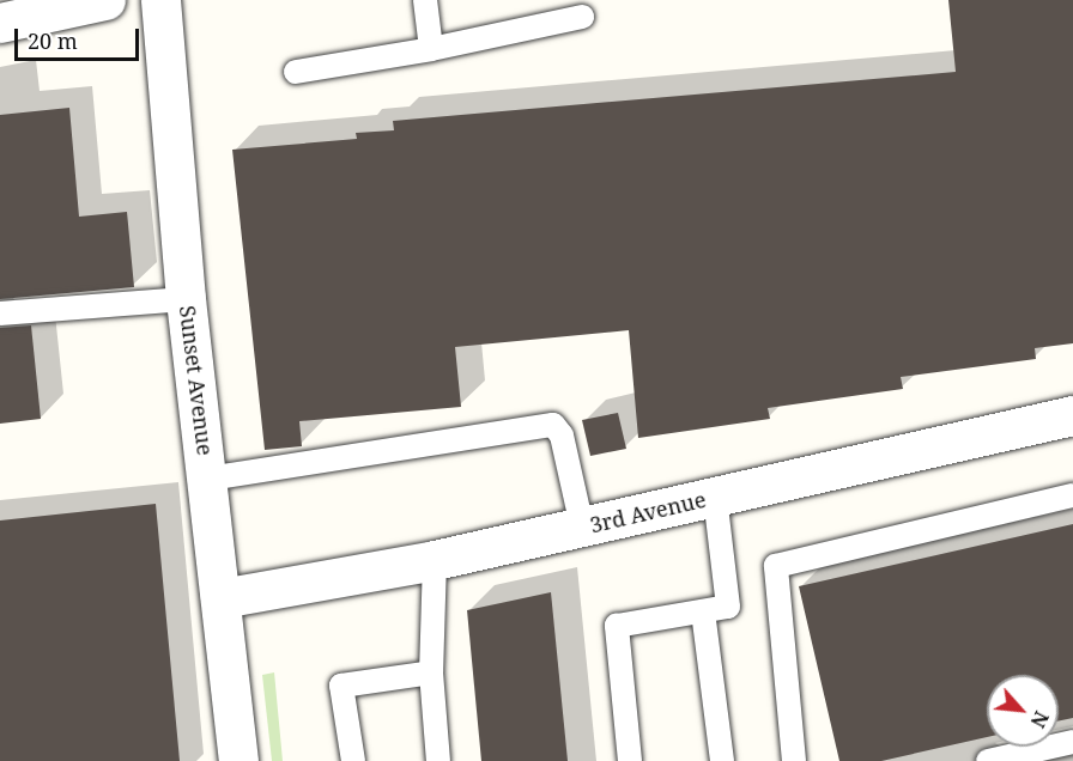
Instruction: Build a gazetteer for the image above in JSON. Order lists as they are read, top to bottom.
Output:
{
  "streets": {
    "street": ["Sunset Avenue", "3rd Avenue"]
  },
  "crossings": [
    ["Sunset Avenue", "3rd Avenue"]
  ],
  "scale_bar": "20 m",
  "north": "bottom right"
}
